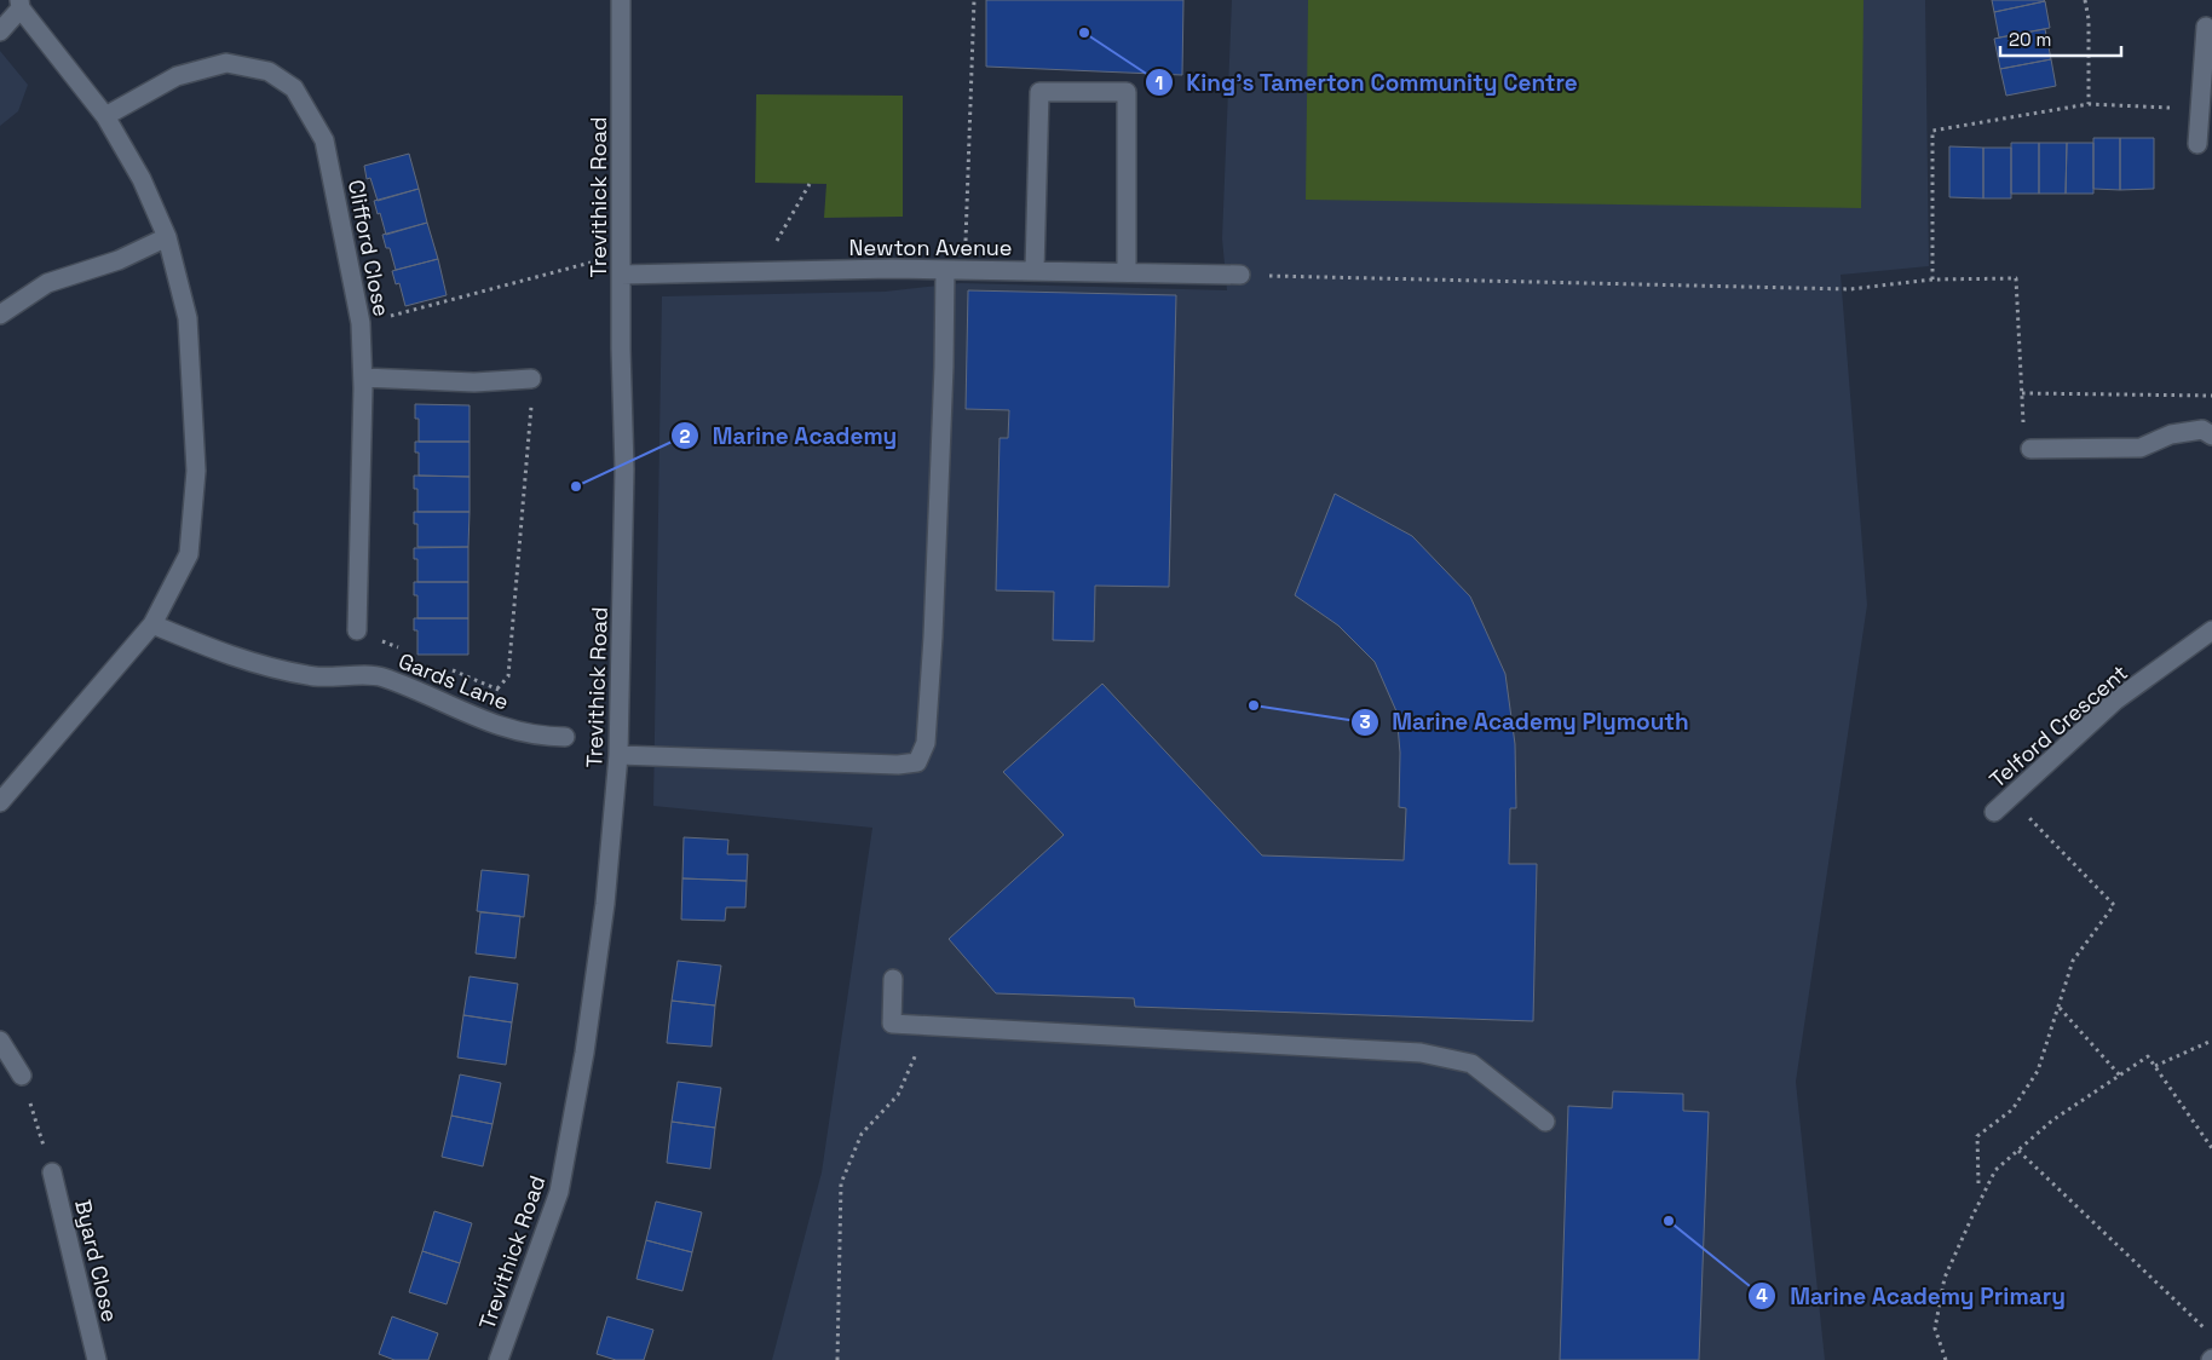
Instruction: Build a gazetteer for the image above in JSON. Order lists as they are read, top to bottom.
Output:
{
  "streets": {
    "street": [
      "Trevithick Road",
      "Newton Avenue",
      "Clifford Close",
      "Gards Lane",
      "Telford Crescent",
      "Byard Close"
    ]
  },
  "crossings": [
    ["Trevithick Road", "Newton Avenue"]
  ],
  "places": [
    "King's Tamerton Community Centre",
    "Marine Academy",
    "Marine Academy Plymouth",
    "Marine Academy Primary"
  ],
  "scale_bar": "20 m"
}
